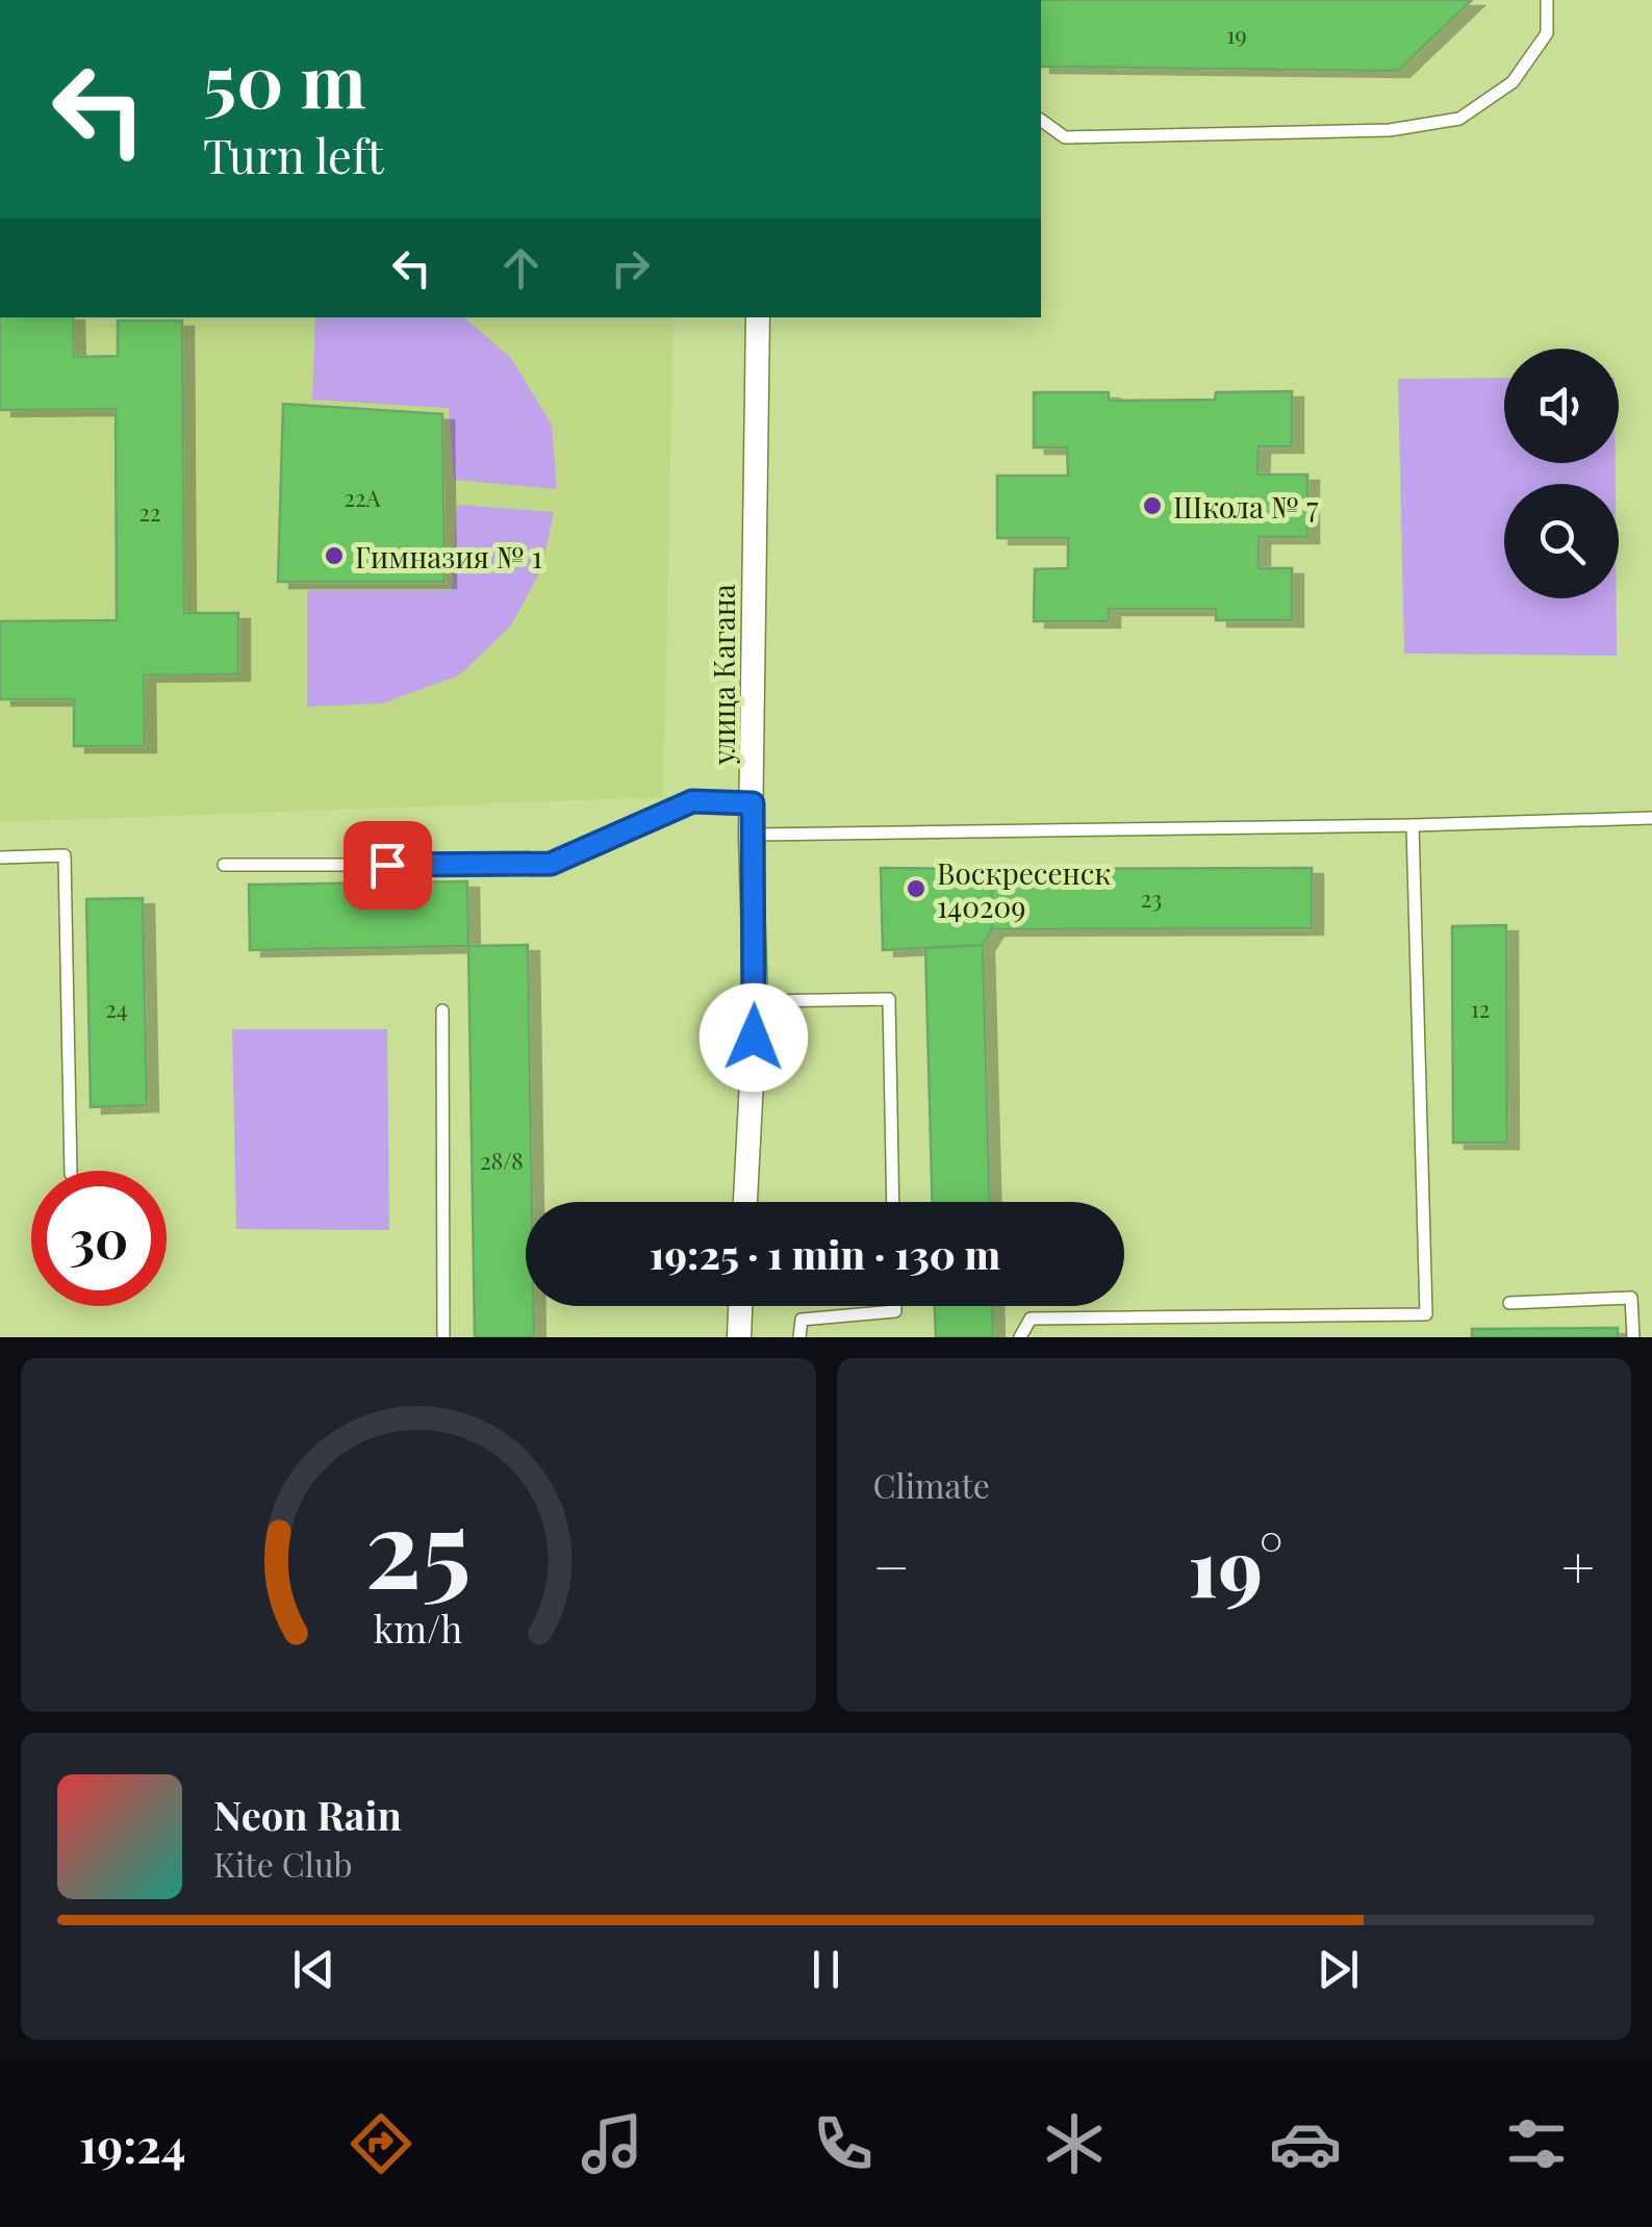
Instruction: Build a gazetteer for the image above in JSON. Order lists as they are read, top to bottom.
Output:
{
  "streets": {
    "street": ["улица Кагана"]
  },
  "places": ["Школа № 7", "Гимназия № 1", "Воскресенск 140209"],
  "house_numbers": [
    "19",
    "22А",
    "22",
    "23",
    "24",
    "12",
    "28/8"
  ],
  "page": {
    "turn": ["50 m", "Turn left"],
    "limit": "30",
    "trip": "19:25 · 1 min · 130 m",
    "tile": "Climate",
    "heat": ["−", "19°", "+"],
    "song": ["Neon Rain", "Kite Club"],
    "tabs": "19:24",
    "gauge": ["25", "km/h"]
  }
}
